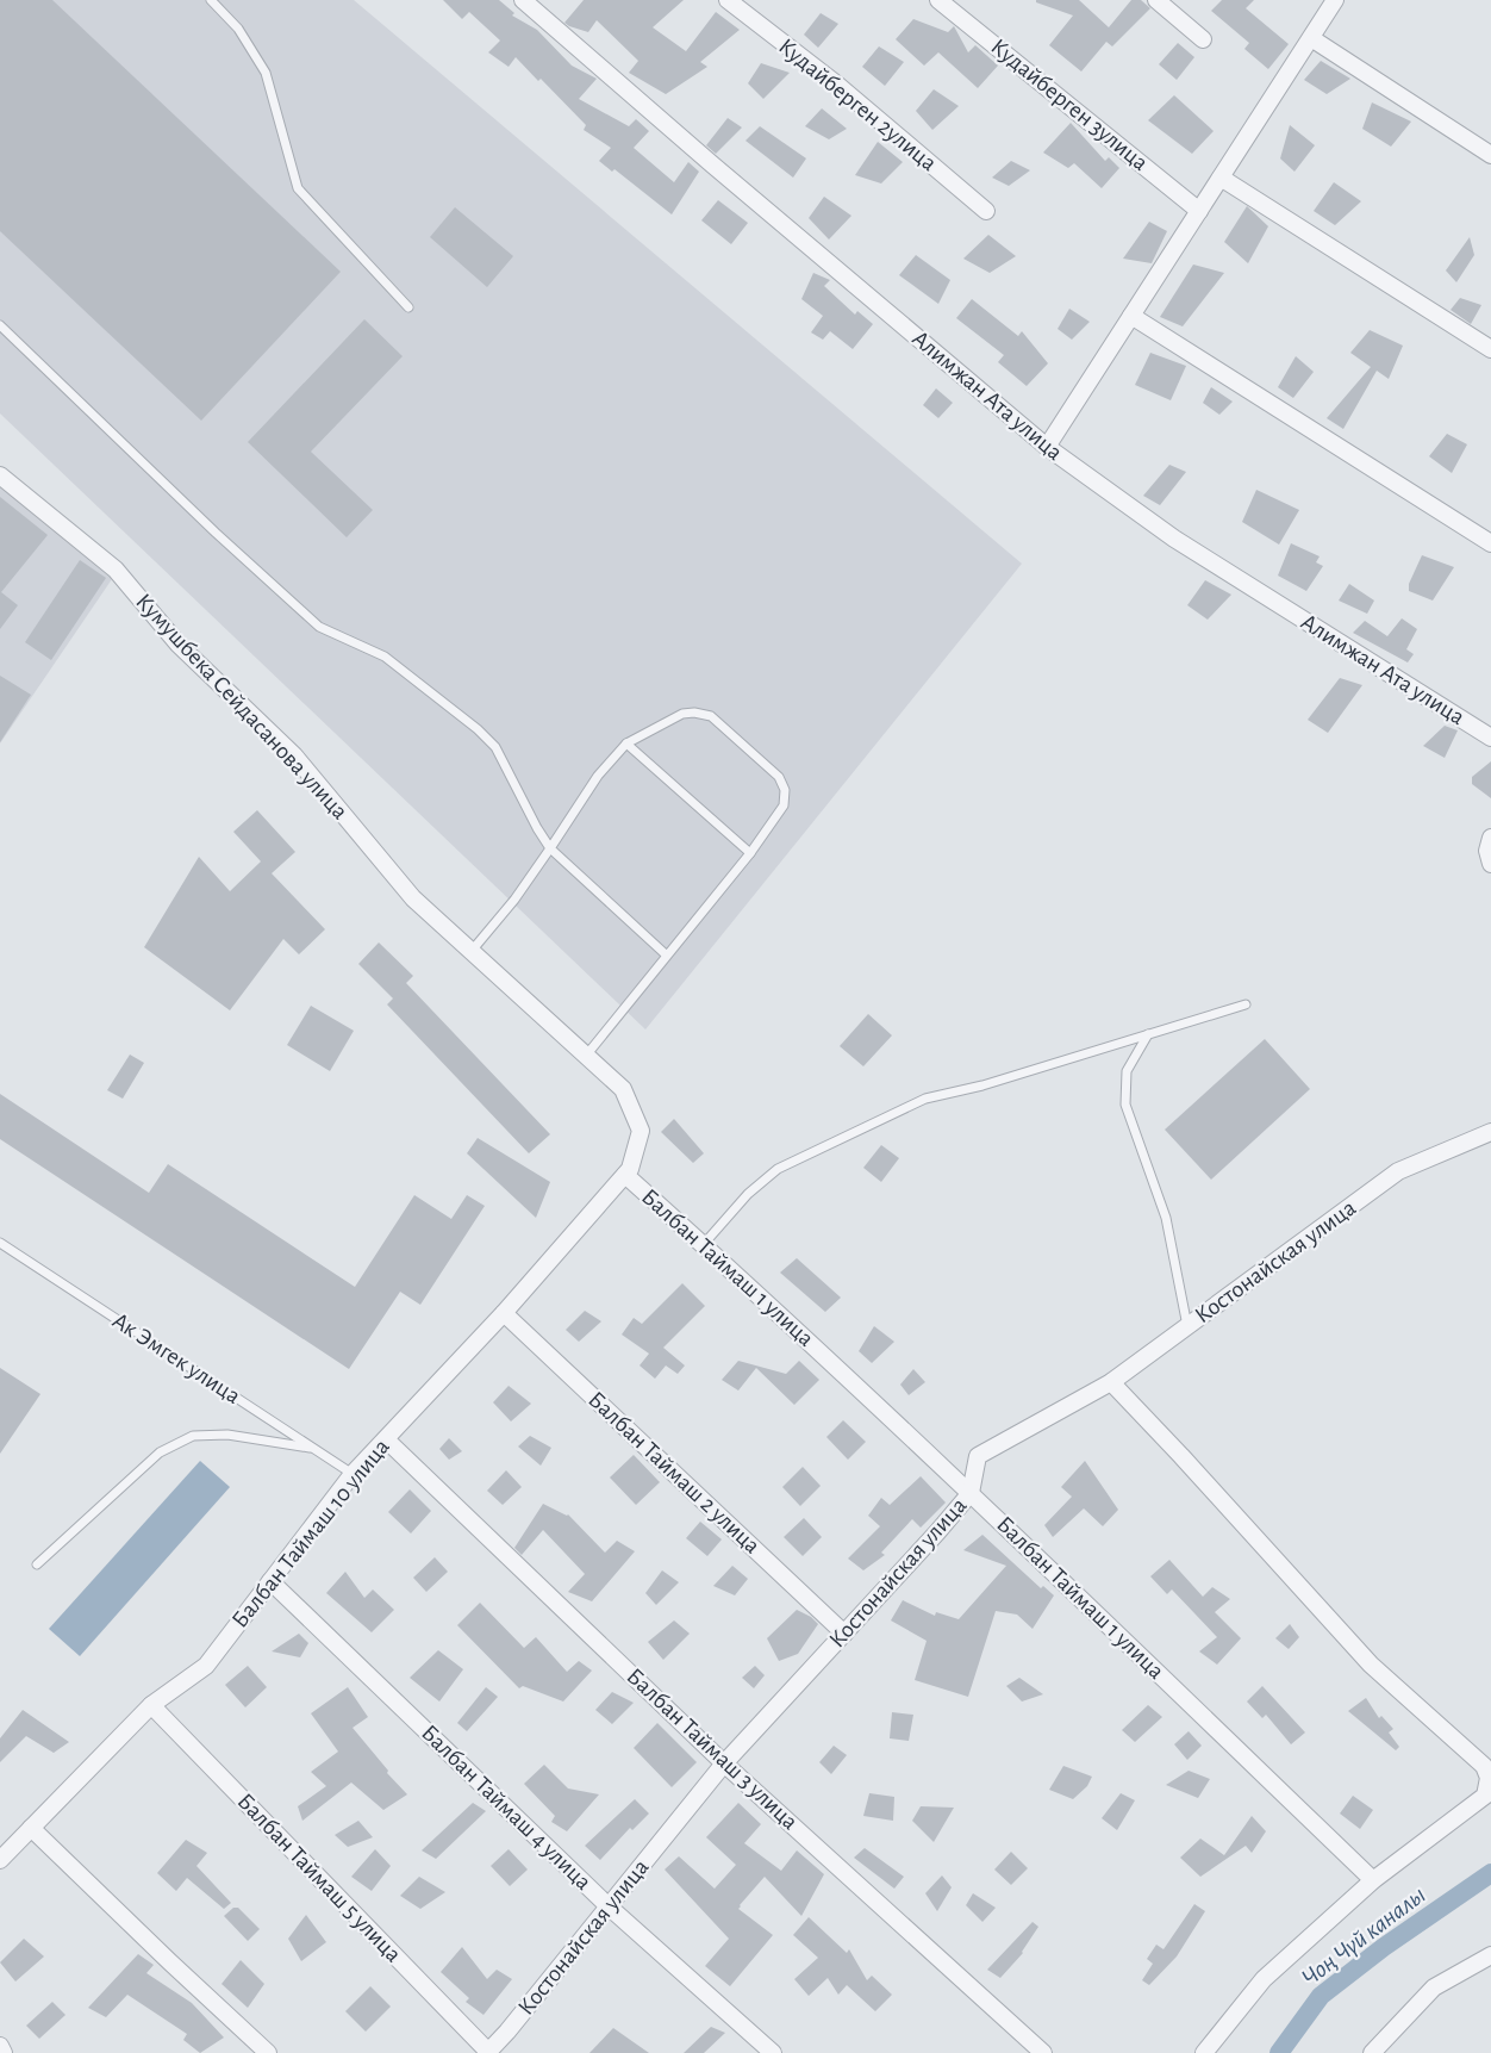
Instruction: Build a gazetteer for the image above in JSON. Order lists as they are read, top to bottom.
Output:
{
  "streets": {
    "street": [
      "Кудайберген 2улица",
      "Кудайберген 3улица",
      "Алимжан Ата улица",
      "Кумушбека Сейдасанова улица",
      "Костонайская улица",
      "Балбан Таймаш 1 улица",
      "Балбан Таймаш 2 улица",
      "Балбан Таймаш 10 улица",
      "Балбан Таймаш 3 улица",
      "Балбан Таймаш 4 улица",
      "Балбан Таймаш 5 улица"
    ],
    "lane": ["Ак Эмгек улица"]
  },
  "crossings": [
    ["Кумушбека Сейдасанова улица", "Балбан Таймаш 10 улица"],
    ["Костонайская улица", "Балбан Таймаш 1 улица"],
    ["Костонайская улица", "Балбан Таймаш 2 улица"],
    ["Костонайская улица", "Балбан Таймаш 3 улица"],
    ["Костонайская улица", "Балбан Таймаш 4 улица"],
    ["Костонайская улица", "Балбан Таймаш 5 улица"],
    ["Балбан Таймаш 1 улица", "Балбан Таймаш 10 улица"],
    ["Ак Эмгек улица", "Балбан Таймаш 10 улица"],
    ["Балбан Таймаш 2 улица", "Балбан Таймаш 10 улица"],
    ["Балбан Таймаш 10 улица", "Балбан Таймаш 3 улица"],
    ["Балбан Таймаш 10 улица", "Балбан Таймаш 4 улица"],
    ["Балбан Таймаш 10 улица", "Балбан Таймаш 5 улица"]
  ],
  "water": ["Чоң Чүй каналы"]
}
